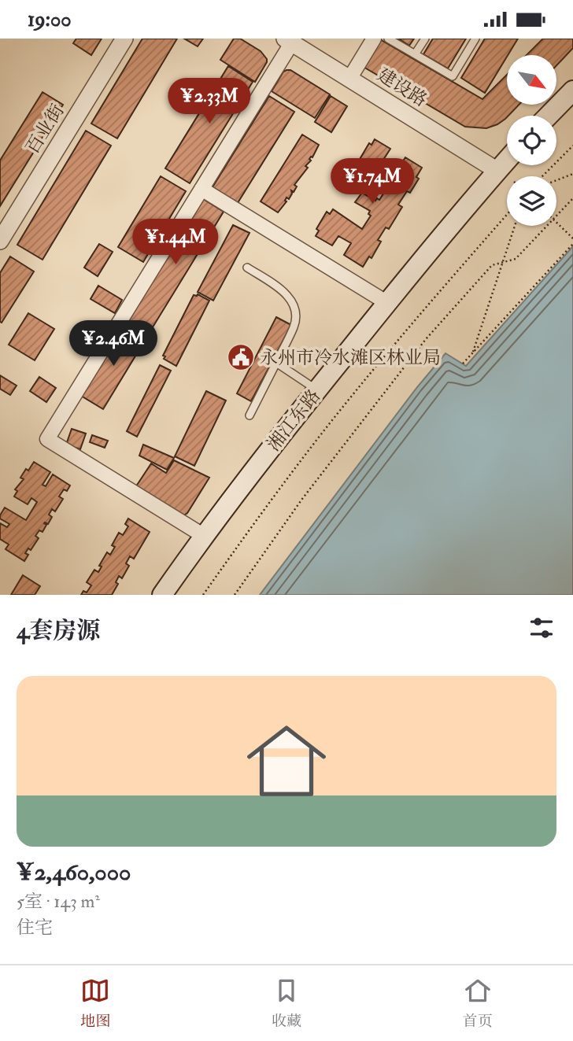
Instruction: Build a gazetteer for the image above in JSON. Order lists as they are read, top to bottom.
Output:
{
  "streets": {
    "main road": ["湘江东路"],
    "street": ["建设路", "百业街"]
  },
  "crossings": [
    ["建设路", "湘江东路"]
  ],
  "places": {
    "public building": ["永州市冷水滩区林业局"]
  },
  "north": "bottom right",
  "page": {
    "status": "19:00",
    "price": [
      "¥2.33M",
      "¥1.74M",
      "¥1.44M",
      "¥2.46M"
    ],
    "heading": "4套房源",
    "list": [
      {
        "name": "¥2,460,000",
        "note": "5室 · 143 m² · 住宅"
      }
    ],
    "tabs": ["地图", "收藏", "首页"]
  }
}
